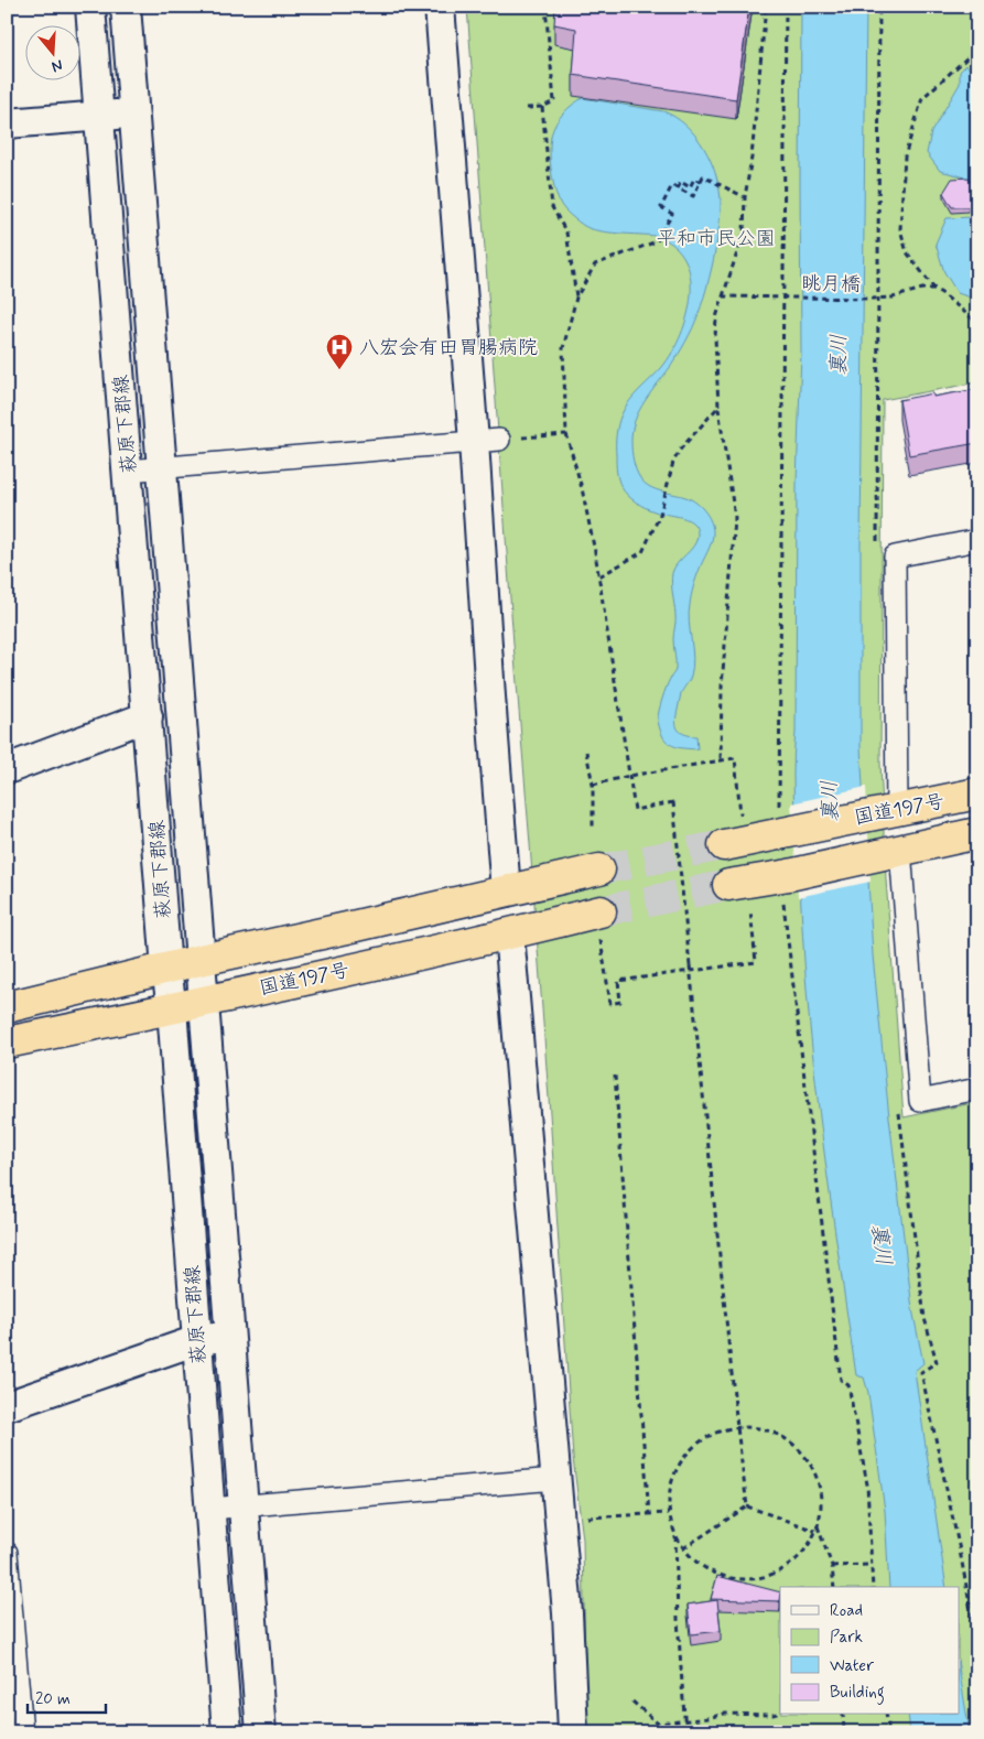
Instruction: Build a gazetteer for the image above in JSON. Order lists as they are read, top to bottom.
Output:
{
  "streets": {
    "highway": ["国道197号"],
    "main road": ["萩原下郡線"],
    "path": ["眺月橋"]
  },
  "crossings": [
    ["萩原下郡線", "国道197号"]
  ],
  "water": ["裏川"],
  "parks": ["平和市民公園"],
  "places": {
    "hospital": ["八宏会有田胃腸病院"]
  },
  "legend": [
    "Road",
    "Park",
    "Water",
    "Building"
  ],
  "scale_bar": "20 m",
  "north": "bottom"
}
